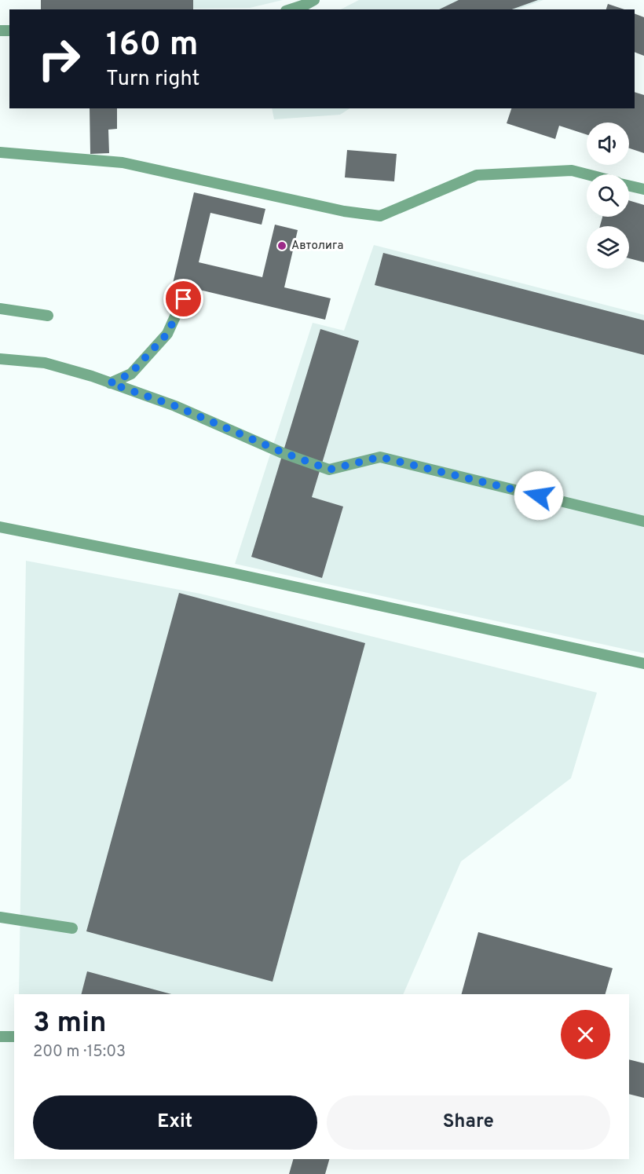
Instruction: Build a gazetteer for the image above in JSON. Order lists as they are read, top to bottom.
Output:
{
  "places": ["Автолига"],
  "page": {
    "turn": ["160 m", "Turn right"],
    "heading": ["3 min", "200 m · 15:03"],
    "buttons": ["Exit", "Share"]
  }
}
